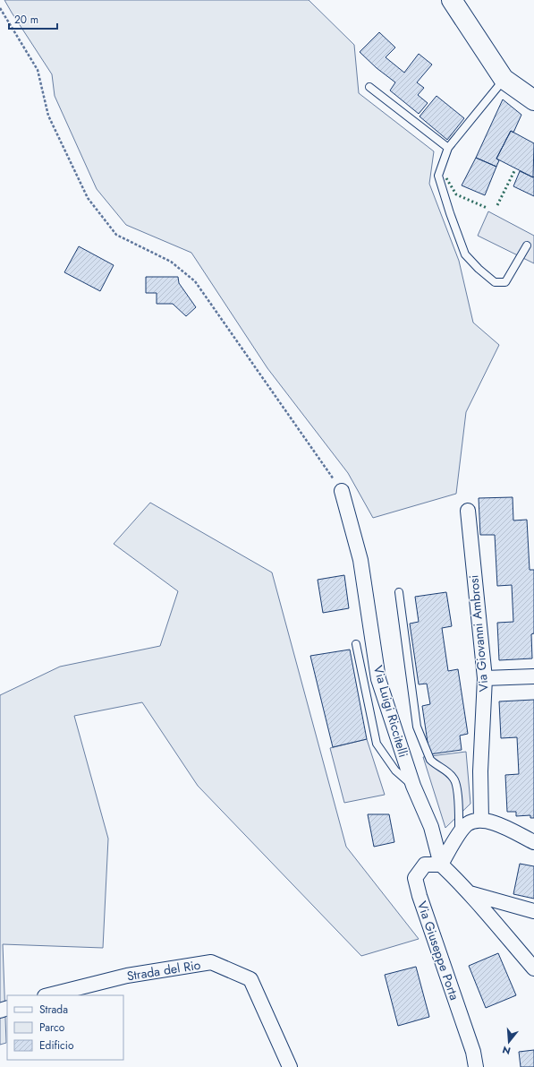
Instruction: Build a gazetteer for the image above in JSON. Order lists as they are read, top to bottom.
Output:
{
  "streets": {
    "street": [
      "Via Giovanni Ambrosi",
      "Via Luigi Riccitelli",
      "Via Giuseppe Porta",
      "Strada del Rio"
    ]
  },
  "crossings": [
    ["Via Luigi Riccitelli", "Via Giuseppe Porta"]
  ],
  "legend": ["Strada", "Parco", "Edificio"],
  "scale_bar": "20 m",
  "north": "bottom"
}
